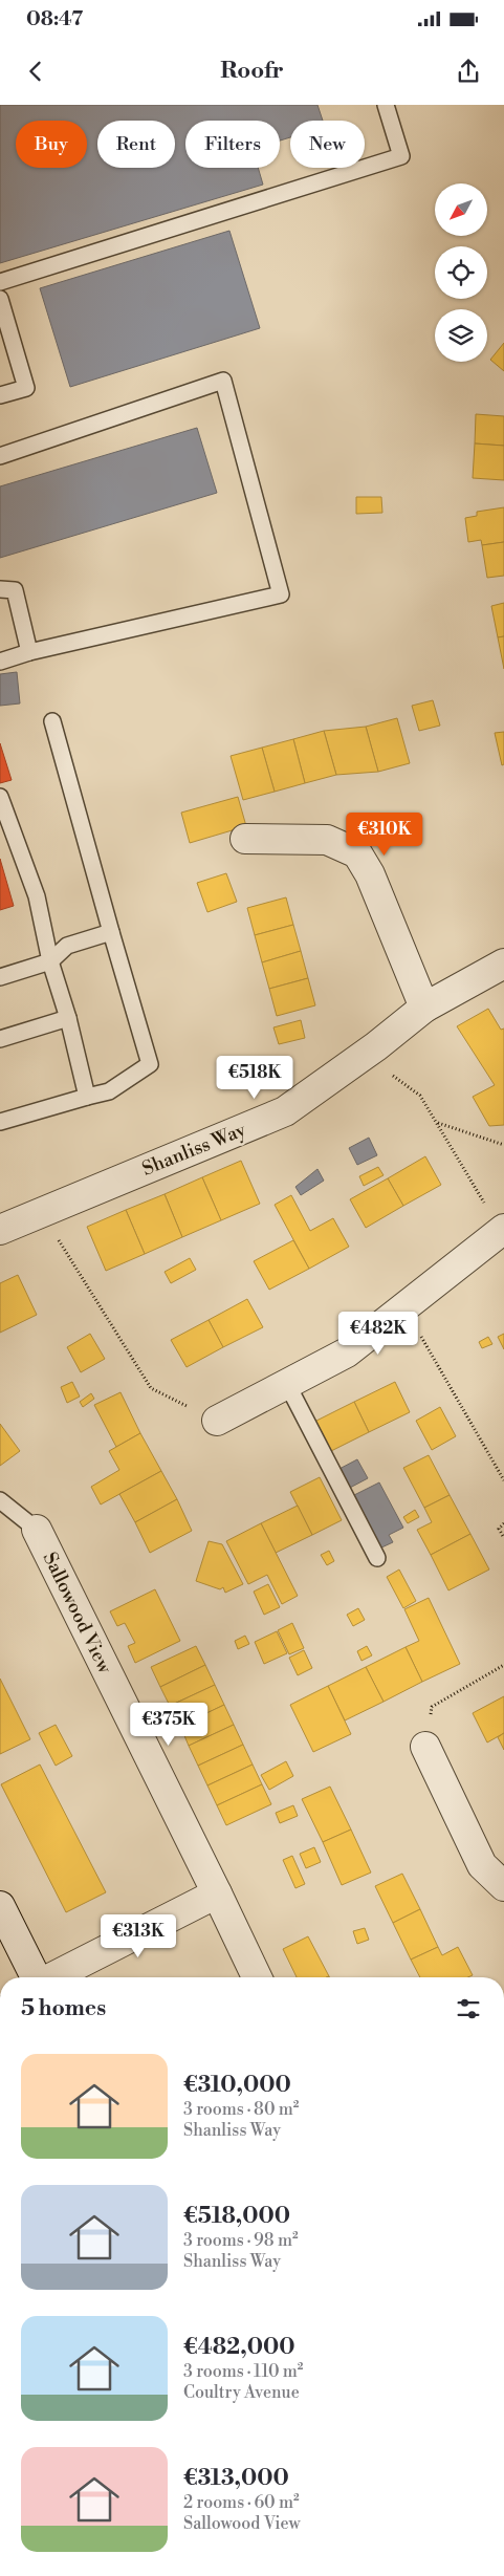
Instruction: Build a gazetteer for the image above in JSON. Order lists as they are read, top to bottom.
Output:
{
  "streets": {
    "street": ["Shanliss Way", "Sallowood View"]
  },
  "north": "bottom left",
  "page": {
    "status": "08:47",
    "header": "Roofr",
    "chip": [
      "Buy",
      "Rent",
      "Filters",
      "New"
    ],
    "price": [
      "€310K",
      "€518K",
      "€482K",
      "€375K",
      "€313K"
    ],
    "heading": "5 homes",
    "list": [
      {
        "name": "€310,000",
        "note": "3 rooms · 80 m² · Shanliss Way"
      },
      {
        "name": "€518,000",
        "note": "3 rooms · 98 m² · Shanliss Way"
      },
      {
        "name": "€482,000",
        "note": "3 rooms · 110 m² · Coultry Avenue"
      },
      {
        "name": "€313,000",
        "note": "2 rooms · 60 m² · Sallowood View"
      }
    ]
  }
}
